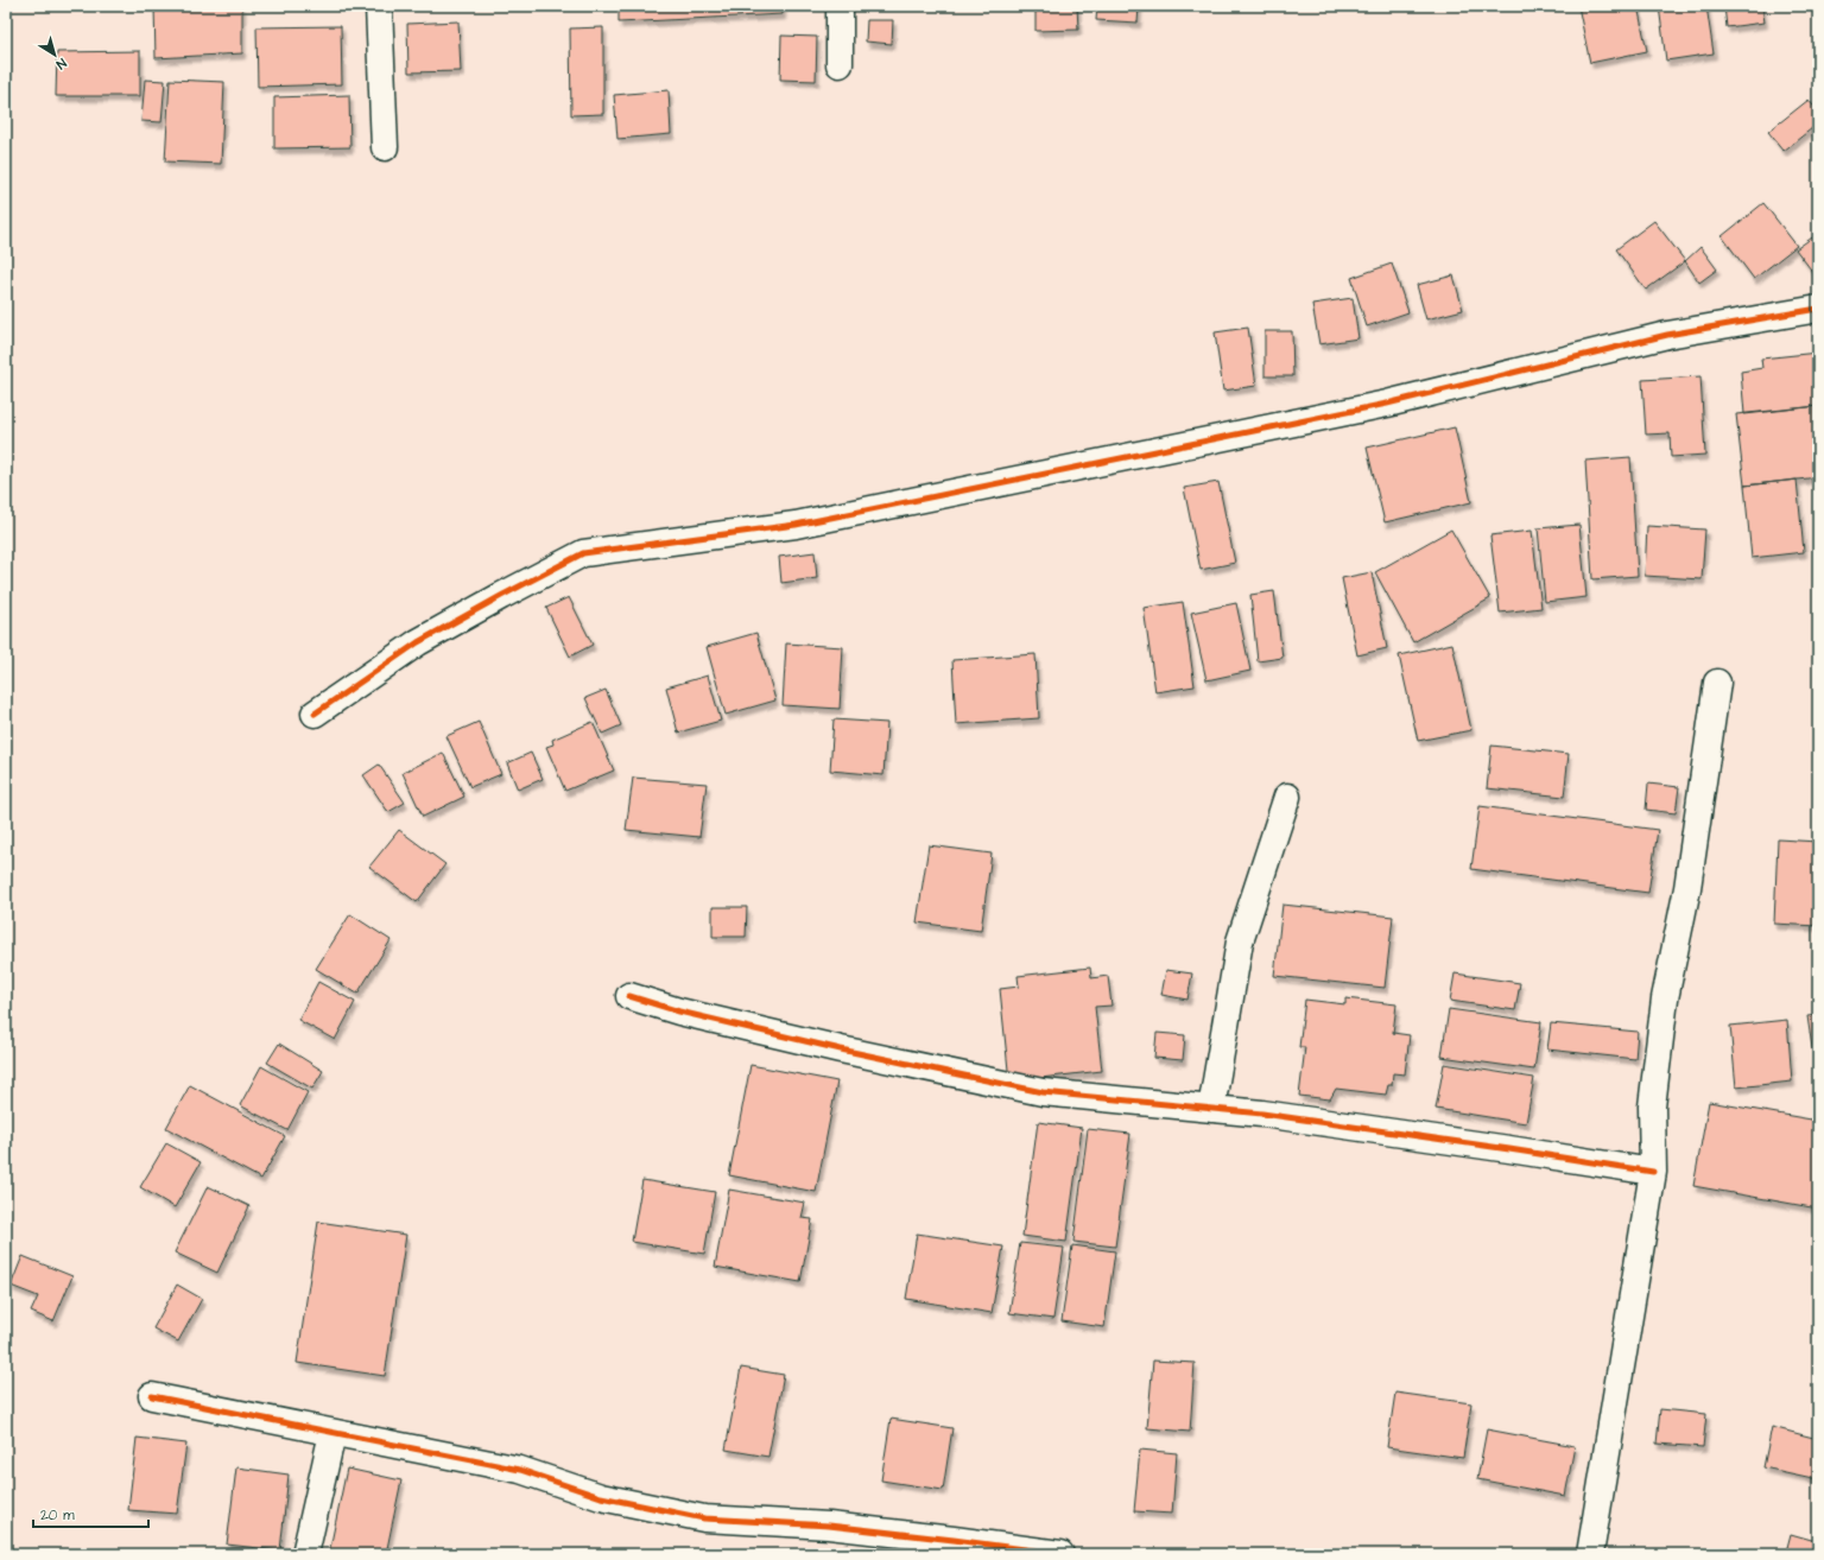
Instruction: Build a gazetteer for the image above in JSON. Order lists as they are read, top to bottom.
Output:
{
  "scale_bar": "20 m",
  "north": "bottom right"
}
